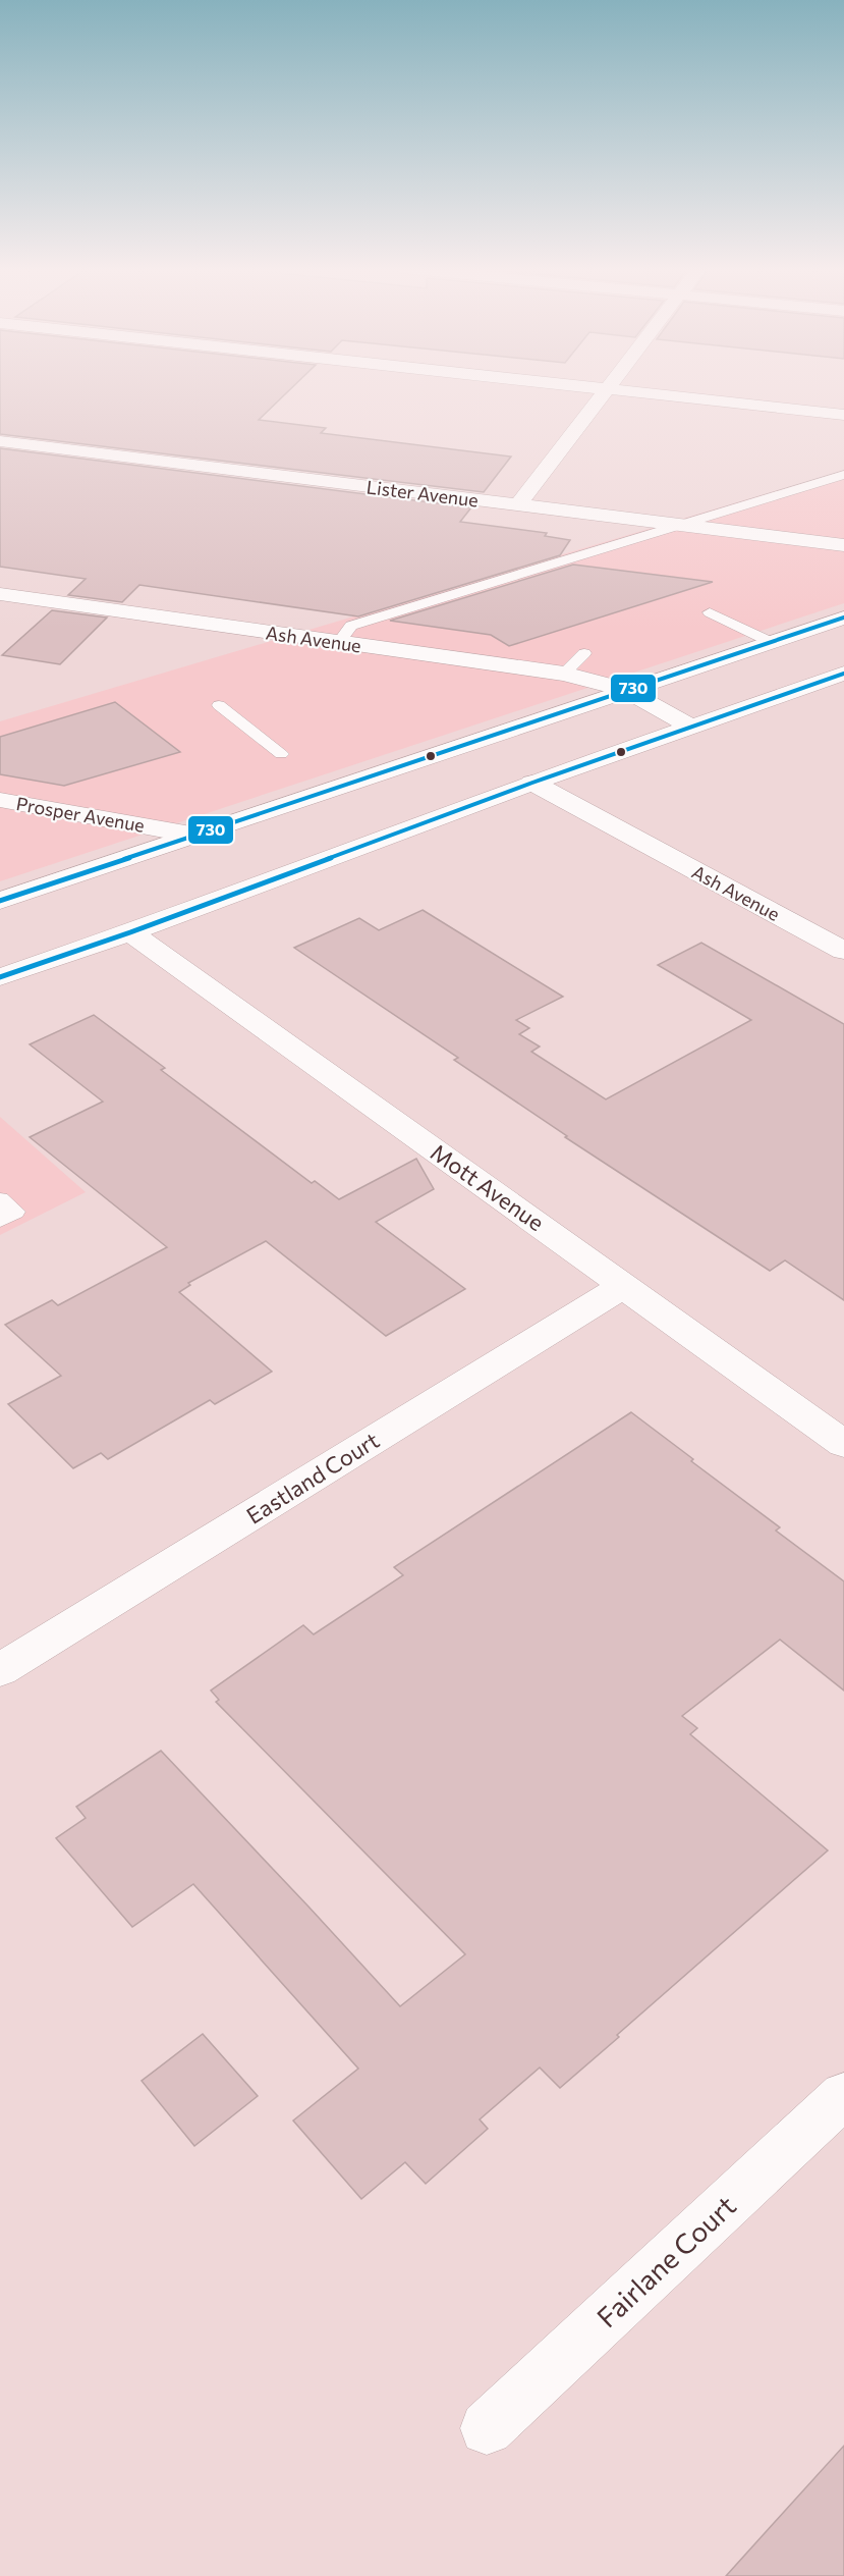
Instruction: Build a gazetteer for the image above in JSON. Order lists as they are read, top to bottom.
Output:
{
  "streets": {
    "street": [
      "Lister Avenue",
      "Ash Avenue",
      "Prosper Avenue",
      "Mott Avenue",
      "Eastland Court",
      "Fairlane Court"
    ]
  },
  "crossings": [
    ["Mott Avenue", "Eastland Court"]
  ],
  "lines": ["transit line 730"]
}
